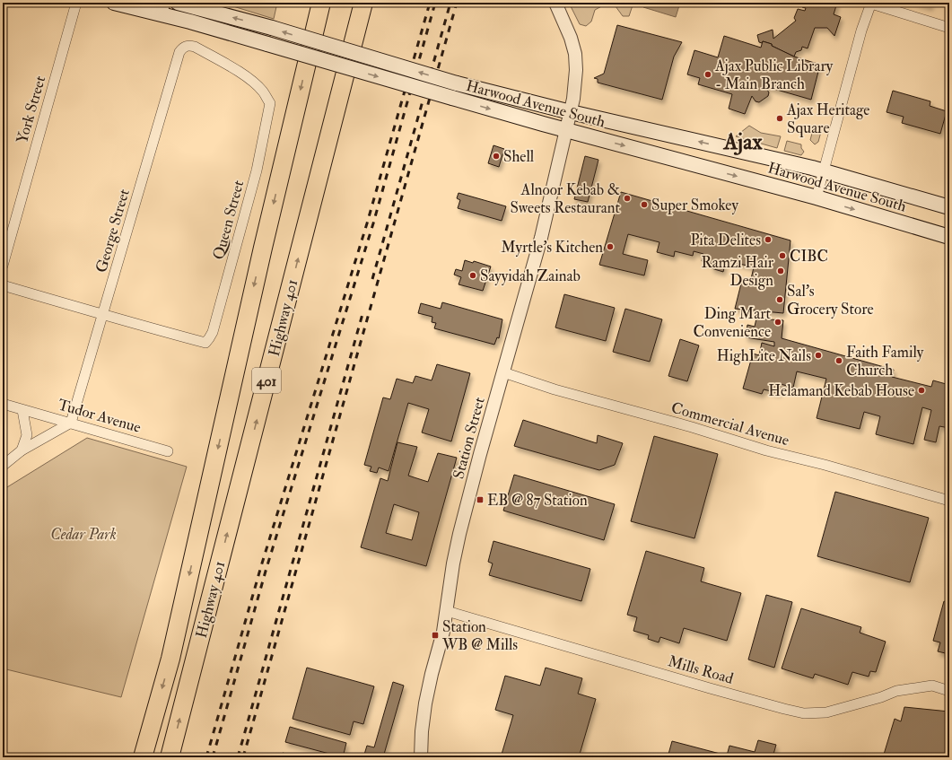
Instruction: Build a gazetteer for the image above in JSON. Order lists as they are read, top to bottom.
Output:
{
  "streets": {
    "highway": ["Highway 401", "401"],
    "main road": ["Harwood Avenue South"],
    "street": [
      "York Street",
      "Queen Street",
      "George Street",
      "Tudor Avenue",
      "Commercial Avenue",
      "Station Street",
      "Mills Road"
    ]
  },
  "crossings": [
    ["Harwood Avenue South", "Station Street"],
    ["Queen Street", "George Street"],
    ["George Street", "Tudor Avenue"],
    ["Commercial Avenue", "Station Street"],
    ["Station Street", "Mills Road"]
  ],
  "districts": ["Ajax"],
  "parks": ["Cedar Park"],
  "places": {
    "other": [
      "Ajax Public Library - Main Branch",
      "Ajax Heritage Square",
      "Shell",
      "Alnoor Kebab & Sweets Restaurant",
      "Super Smokey",
      "Pita Delites",
      "Myrtle's Kitchen",
      "CIBC",
      "Ramzi Hair Design",
      "Sayyidah Zainab",
      "Sal's Grocery Store",
      "Ding Mart Convenience",
      "HighLite Nails",
      "Faith Family Church",
      "Helamand Kebab House"
    ],
    "transit": ["EB @ 87 Station", "Station WB @ Mills"]
  }
}
